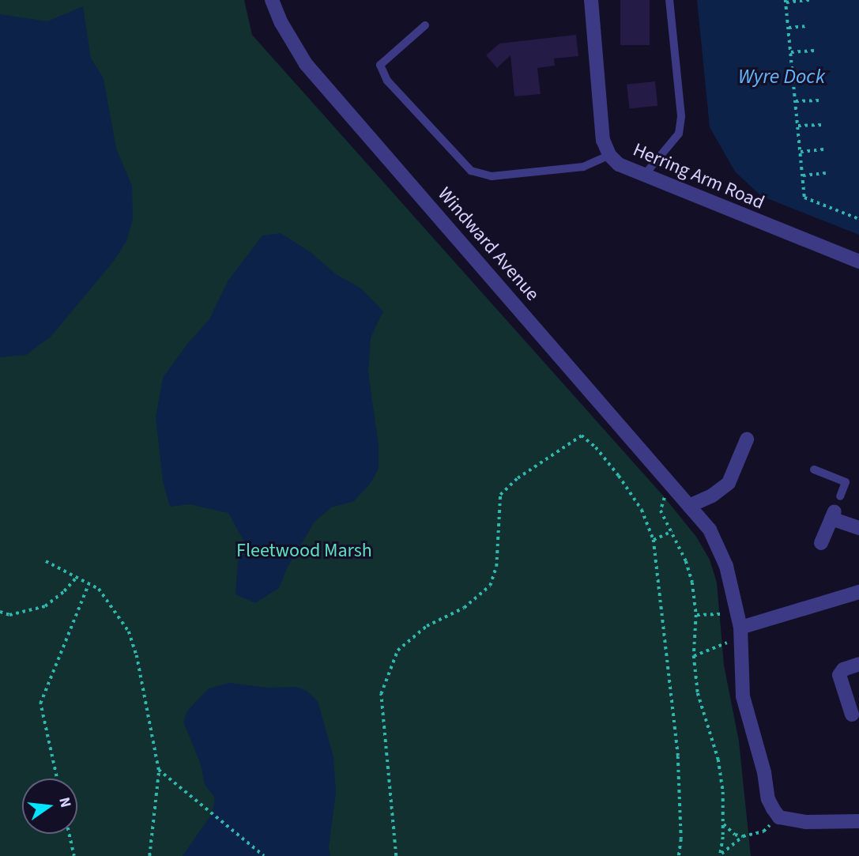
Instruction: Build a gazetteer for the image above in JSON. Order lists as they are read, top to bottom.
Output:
{
  "streets": {
    "street": ["Herring Arm Road", "Windward Avenue"]
  },
  "water": ["Wyre Dock"],
  "parks": ["Fleetwood Marsh"],
  "north": "right"
}
